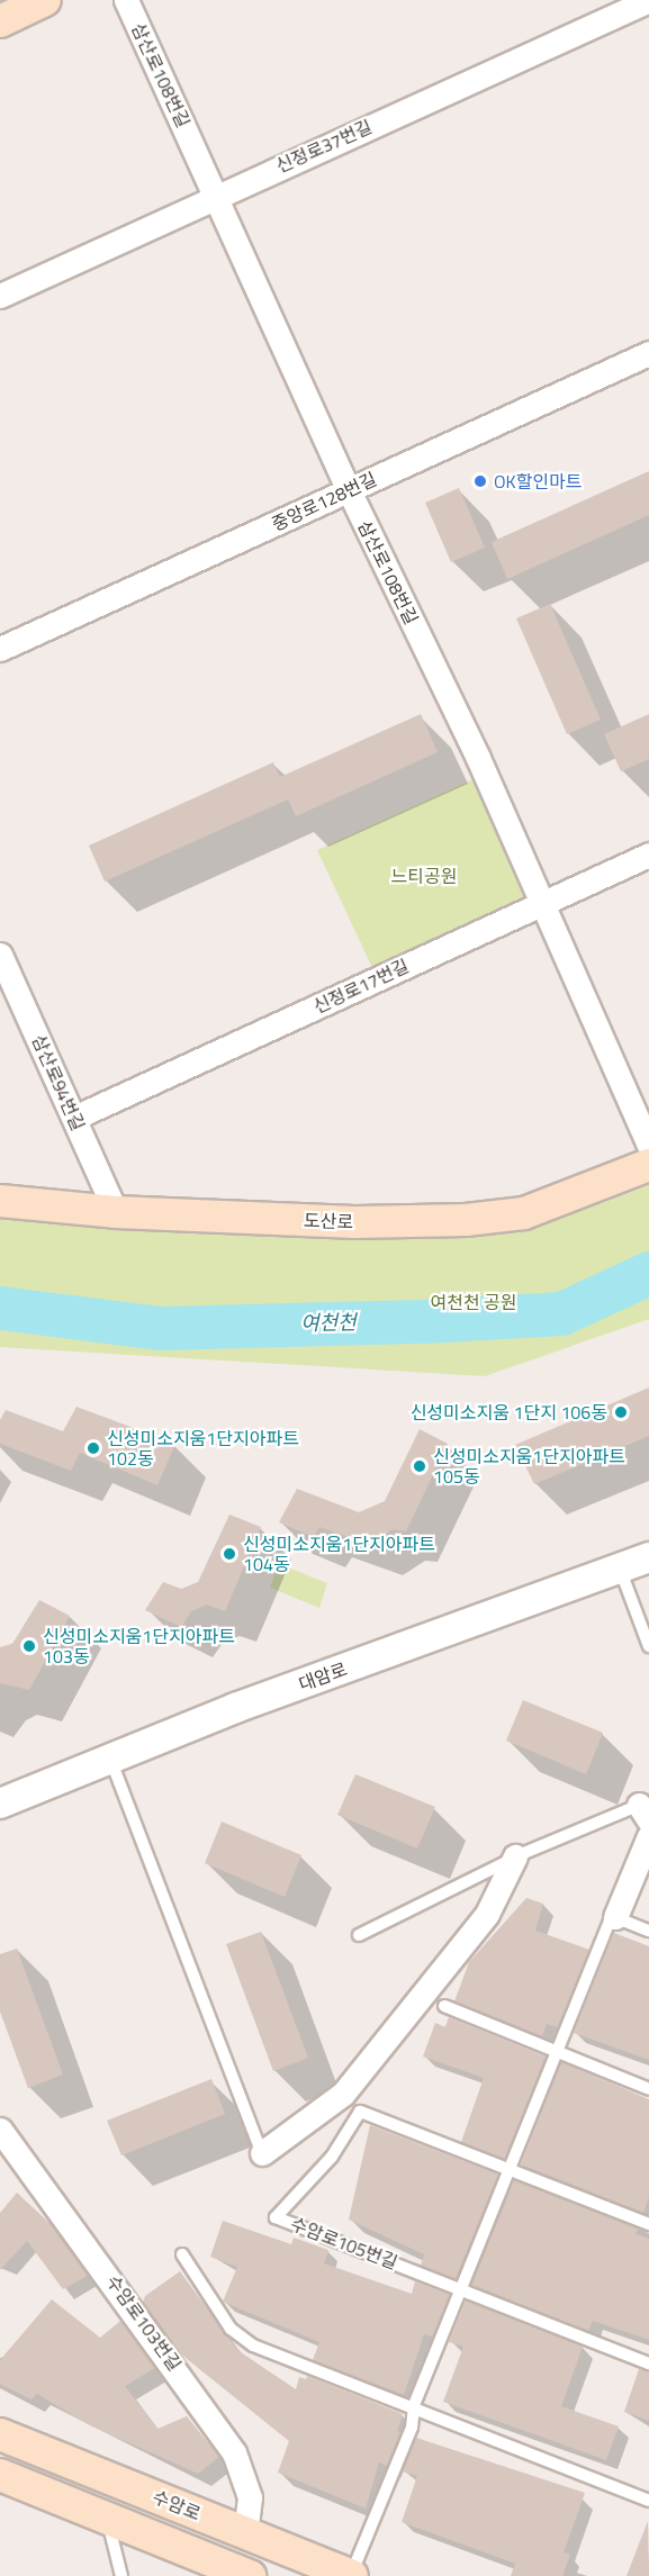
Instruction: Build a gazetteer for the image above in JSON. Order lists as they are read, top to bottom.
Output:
{
  "streets": {
    "main road": ["도산로", "수암로"],
    "street": [
      "삼산로108번길",
      "신정로37번길",
      "중앙로128번길",
      "신정로17번길",
      "삼산로94번길",
      "대암로",
      "수암로103번길"
    ],
    "lane": ["수암로105번길"]
  },
  "crossings": [
    ["삼산로108번길", "신정로37번길"],
    ["삼산로108번길", "중앙로128번길"],
    ["삼산로108번길", "신정로17번길"],
    ["신정로17번길", "삼산로94번길"],
    ["삼산로94번길", "도산로"],
    ["수암로103번길", "수암로"]
  ],
  "water": ["여천천"],
  "parks": ["느티공원", "여천천 공원"],
  "places": [
    "OK할인마트",
    "신성미소지움 1단지 106동",
    "신성미소지움1단지아파트 102동",
    "신성미소지움1단지아파트 105동",
    "신성미소지움1단지아파트 104동",
    "신성미소지움1단지아파트 103동"
  ]
}
